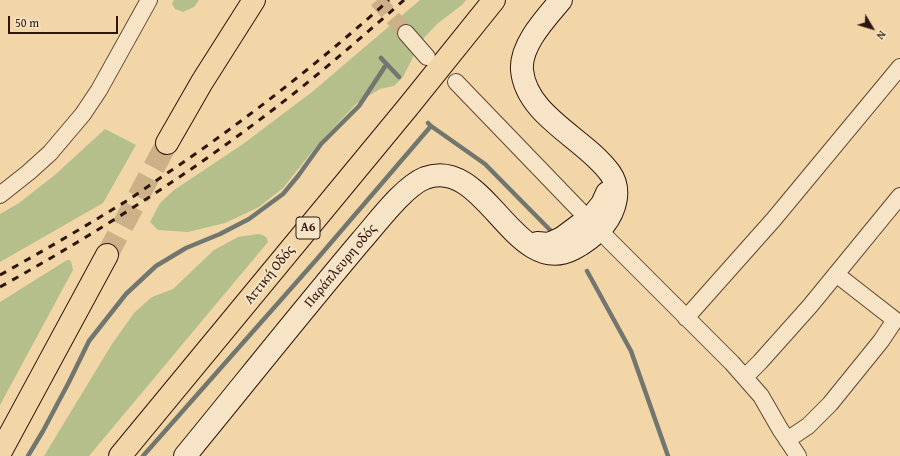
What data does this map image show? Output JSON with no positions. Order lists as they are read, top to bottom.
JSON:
{
  "streets": {
    "highway": ["Α6", "Αττική Οδός"],
    "street": ["Παράπλευρη οδός"]
  },
  "scale_bar": "50 m",
  "north": "bottom right"
}
